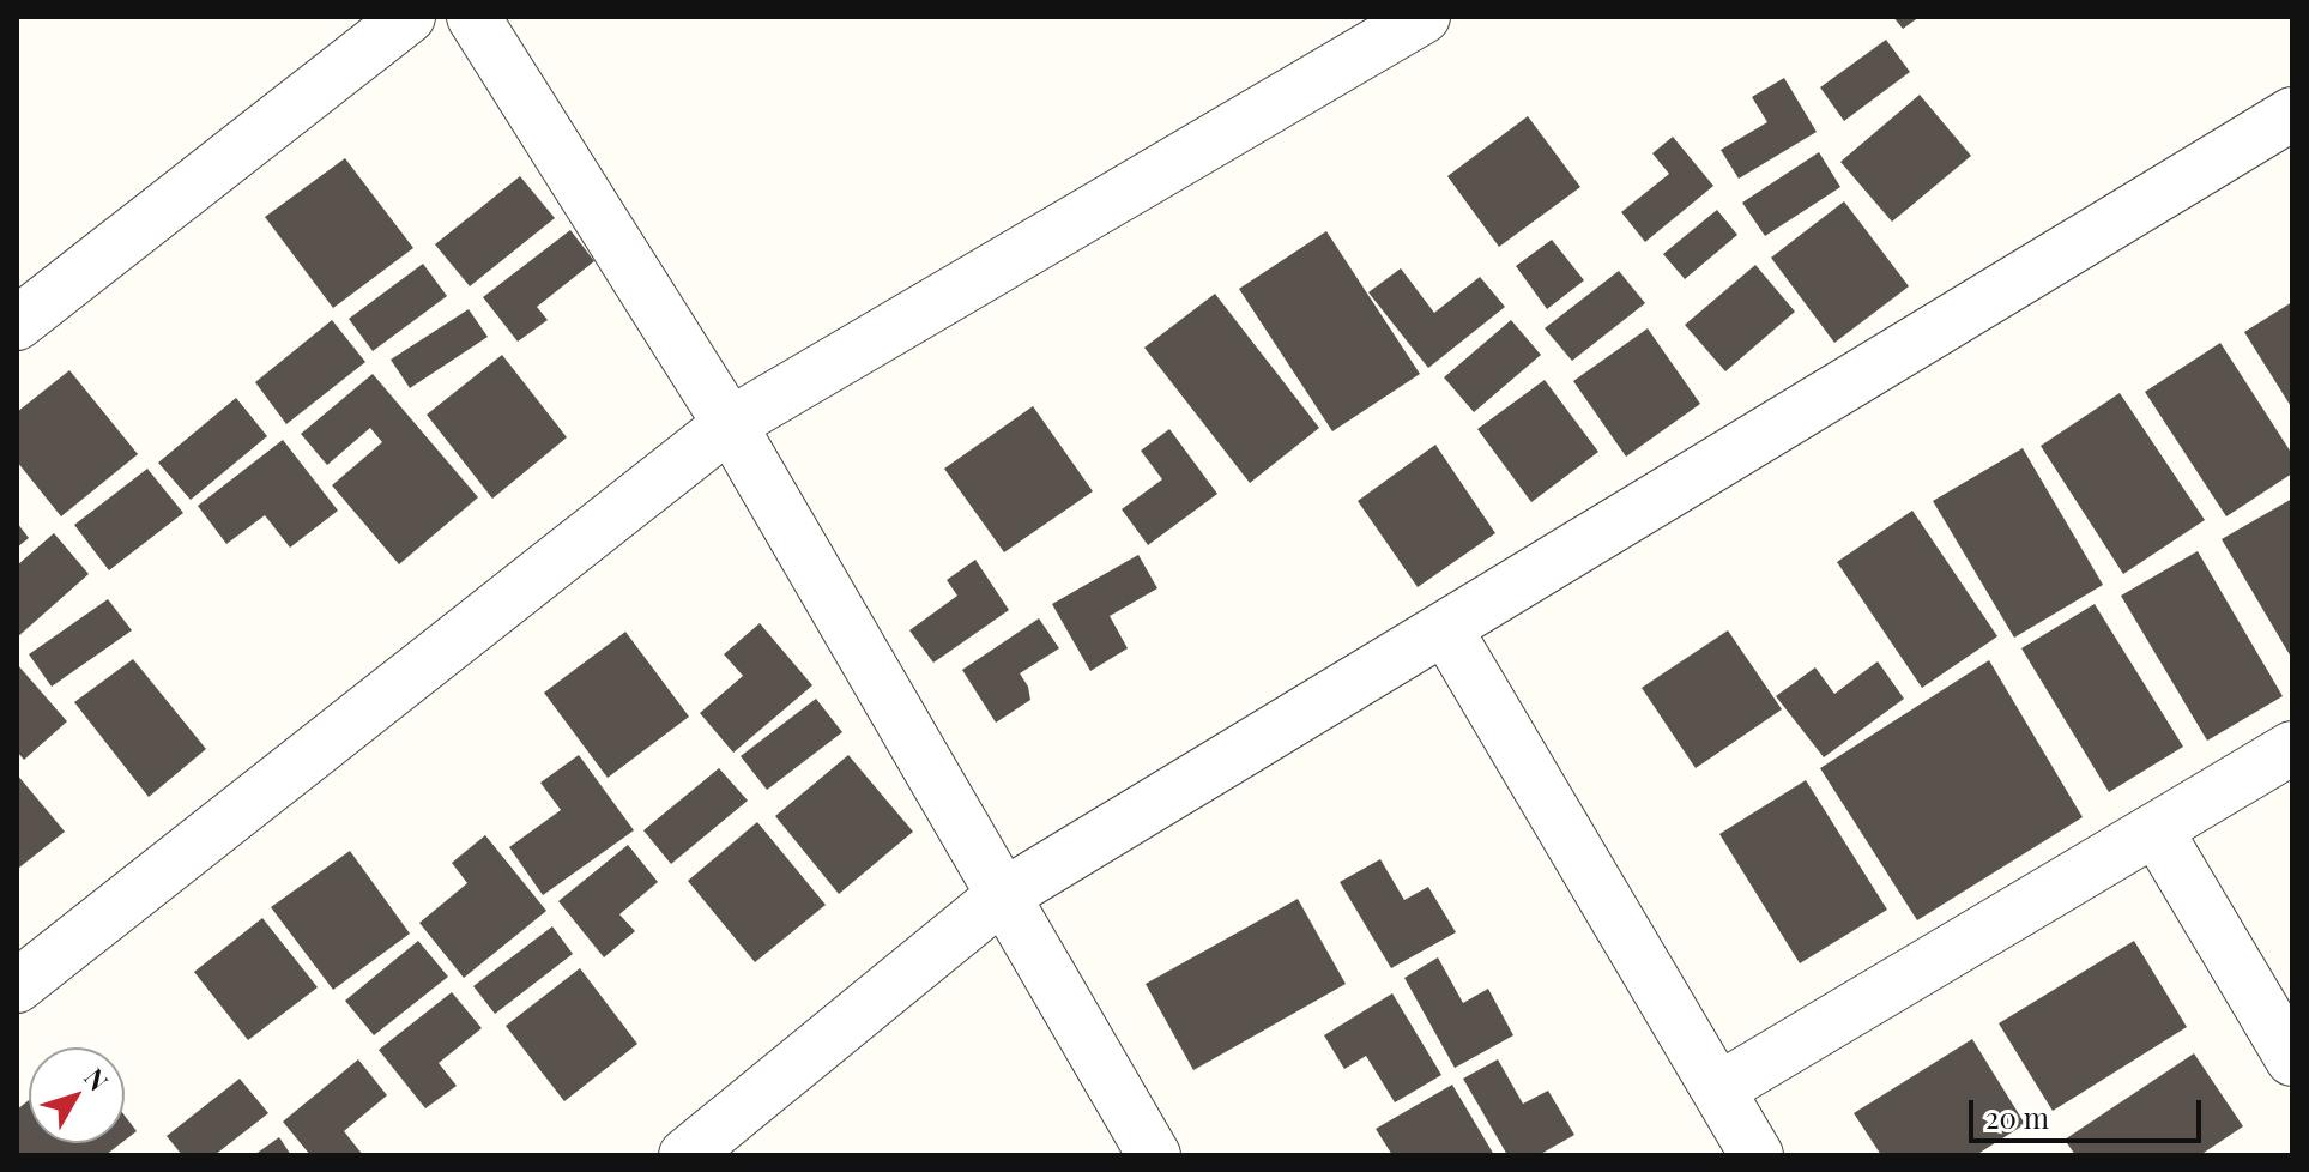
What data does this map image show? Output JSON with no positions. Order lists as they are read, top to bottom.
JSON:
{
  "scale_bar": "20 m",
  "north": "top right"
}
